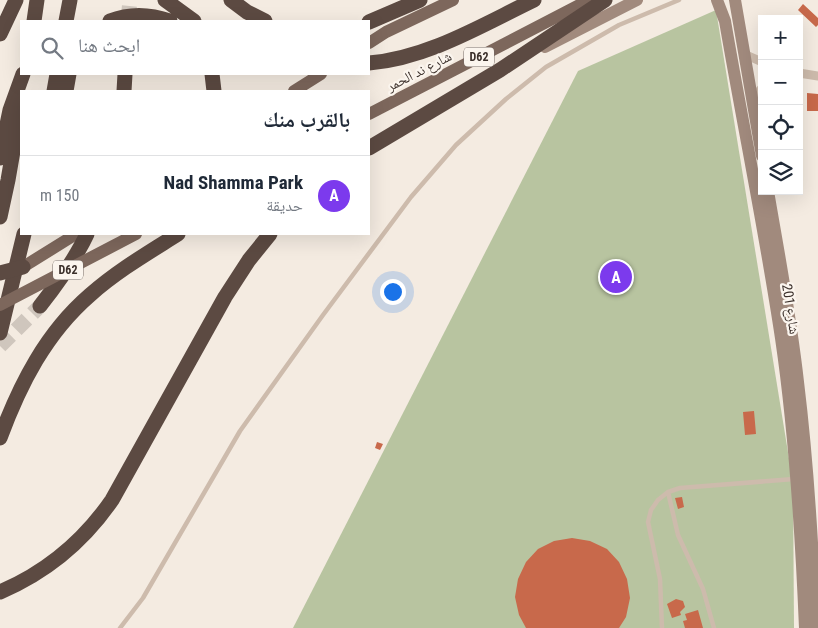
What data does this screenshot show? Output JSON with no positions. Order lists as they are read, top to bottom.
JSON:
{
  "streets": {
    "main road": ["D62", "شارع ند الحمر"],
    "street": ["شارع 201"]
  },
  "page": {
    "map_buttons": ["+", "−"],
    "search": "ابحث هنا",
    "heading": "بالقرب منك",
    "list": [
      {
        "mark": "A",
        "name": "Nad Shamma Park",
        "note": "حديقة",
        "value": "150 m"
      }
    ],
    "pins": "A"
  }
}
